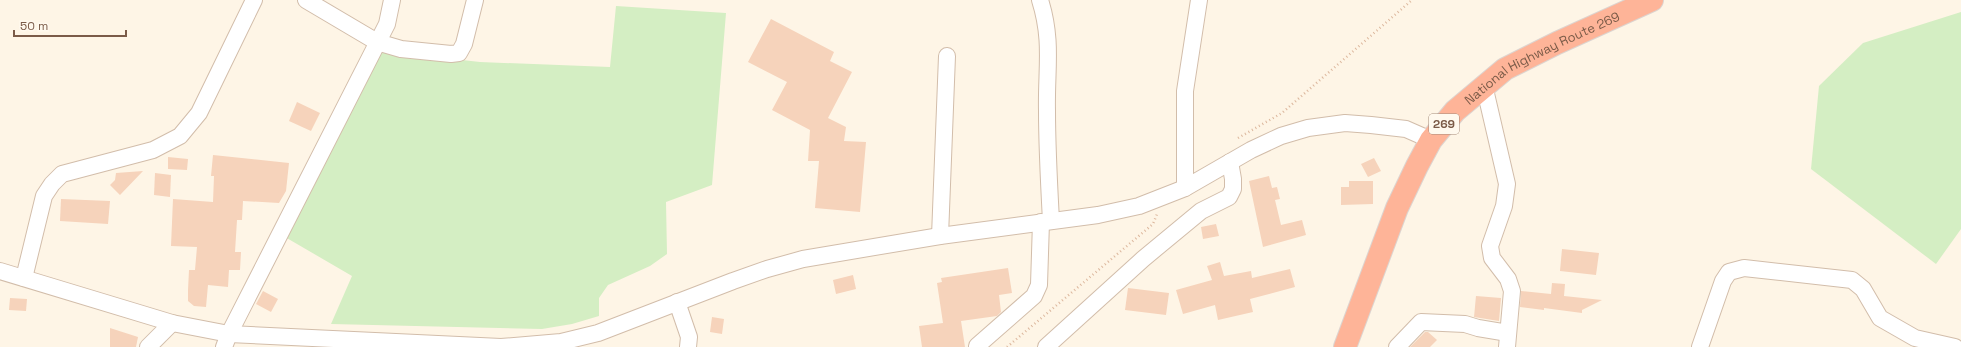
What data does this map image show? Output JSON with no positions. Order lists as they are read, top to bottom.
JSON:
{
  "streets": {
    "highway": ["National Highway Route 269", "269"]
  },
  "scale_bar": "50 m"
}
